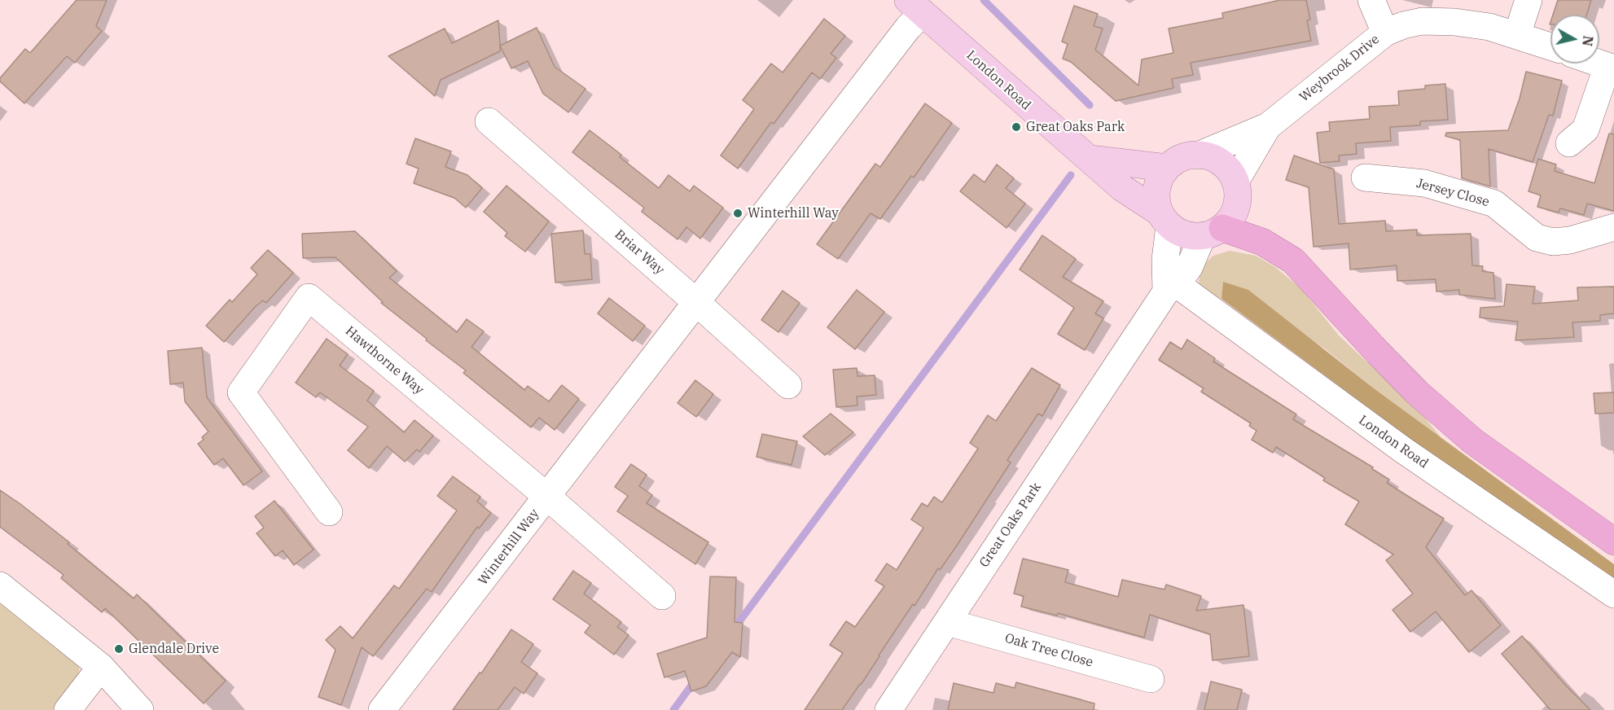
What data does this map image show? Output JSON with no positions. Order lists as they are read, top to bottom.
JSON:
{
  "streets": {
    "main road": ["London Road"],
    "street": [
      "Weybrook Drive",
      "Jersey Close",
      "Briar Way",
      "Hawthorne Way",
      "Great Oaks Park",
      "Winterhill Way",
      "Oak Tree Close"
    ]
  },
  "crossings": [
    ["Weybrook Drive", "London Road"],
    ["Weybrook Drive", "Great Oaks Park"],
    ["London Road", "Great Oaks Park"],
    ["London Road", "Winterhill Way"],
    ["Briar Way", "Winterhill Way"],
    ["Hawthorne Way", "Winterhill Way"],
    ["Great Oaks Park", "Oak Tree Close"]
  ],
  "places": ["Great Oaks Park", "Winterhill Way", "Glendale Drive"],
  "north": "right"
}
